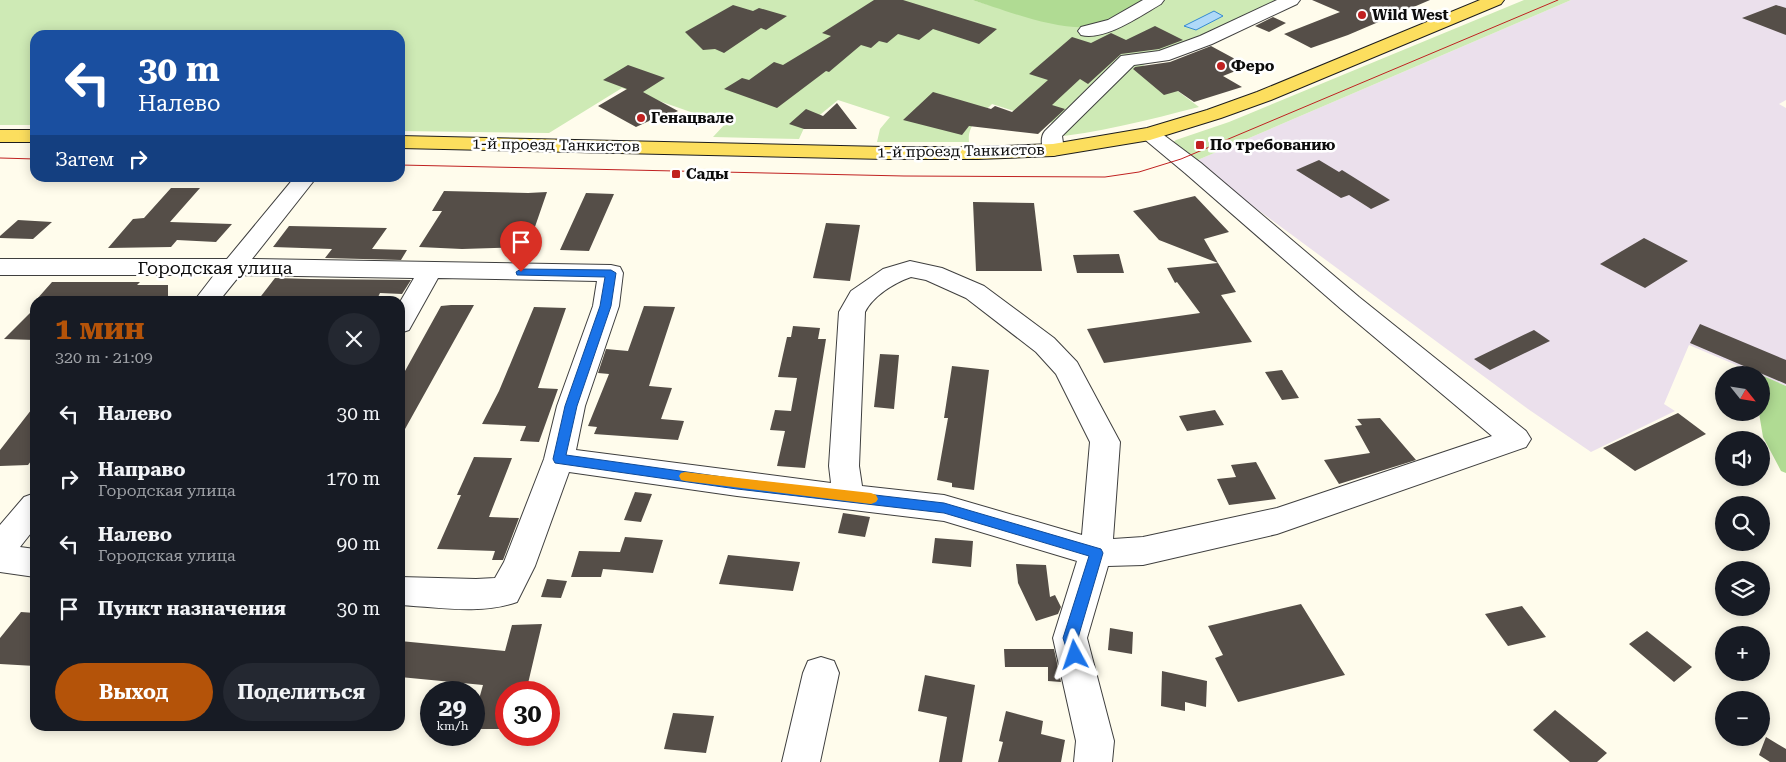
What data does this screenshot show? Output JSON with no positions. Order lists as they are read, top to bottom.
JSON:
{
  "streets": {
    "main road": ["1-й проезд Танкистов"],
    "street": ["Городская улица"]
  },
  "places": {
    "other": ["Wild West", "Феро", "Генацвале"],
    "transit": ["По требованию", "Сады"]
  },
  "north": "bottom right",
  "page": {
    "turn": ["30 m", "Налево"],
    "then": "Затем",
    "heading": ["1 мин", "320 m · 21:09"],
    "map_buttons": ["+", "−"],
    "list": [
      {
        "name": "Налево",
        "value": "30 m"
      },
      {
        "name": "Направо",
        "note": "Городская улица",
        "value": "170 m"
      },
      {
        "name": "Налево",
        "note": "Городская улица",
        "value": "90 m"
      },
      {
        "name": "Пункт назначения",
        "value": "30 m"
      }
    ],
    "buttons": ["Выход", "Поделиться"],
    "speed": "29 km/h",
    "limit": "30"
  }
}
